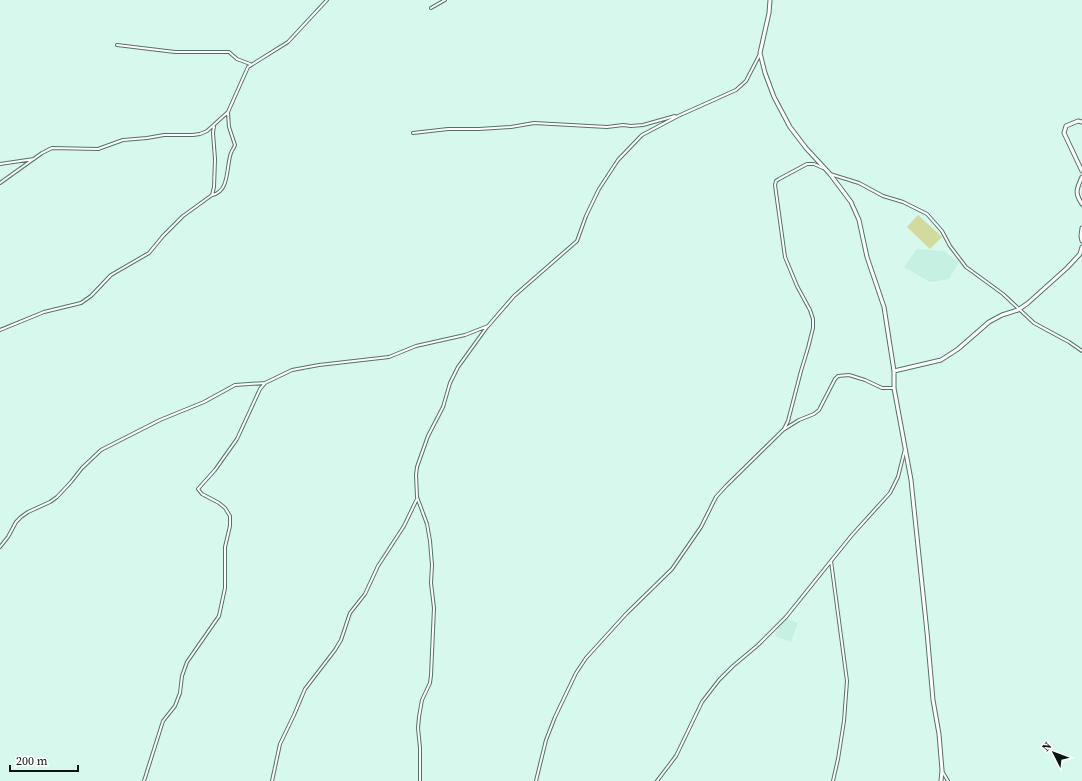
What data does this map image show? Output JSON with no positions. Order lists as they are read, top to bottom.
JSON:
{
  "scale_bar": "200 m",
  "north": "top left"
}
